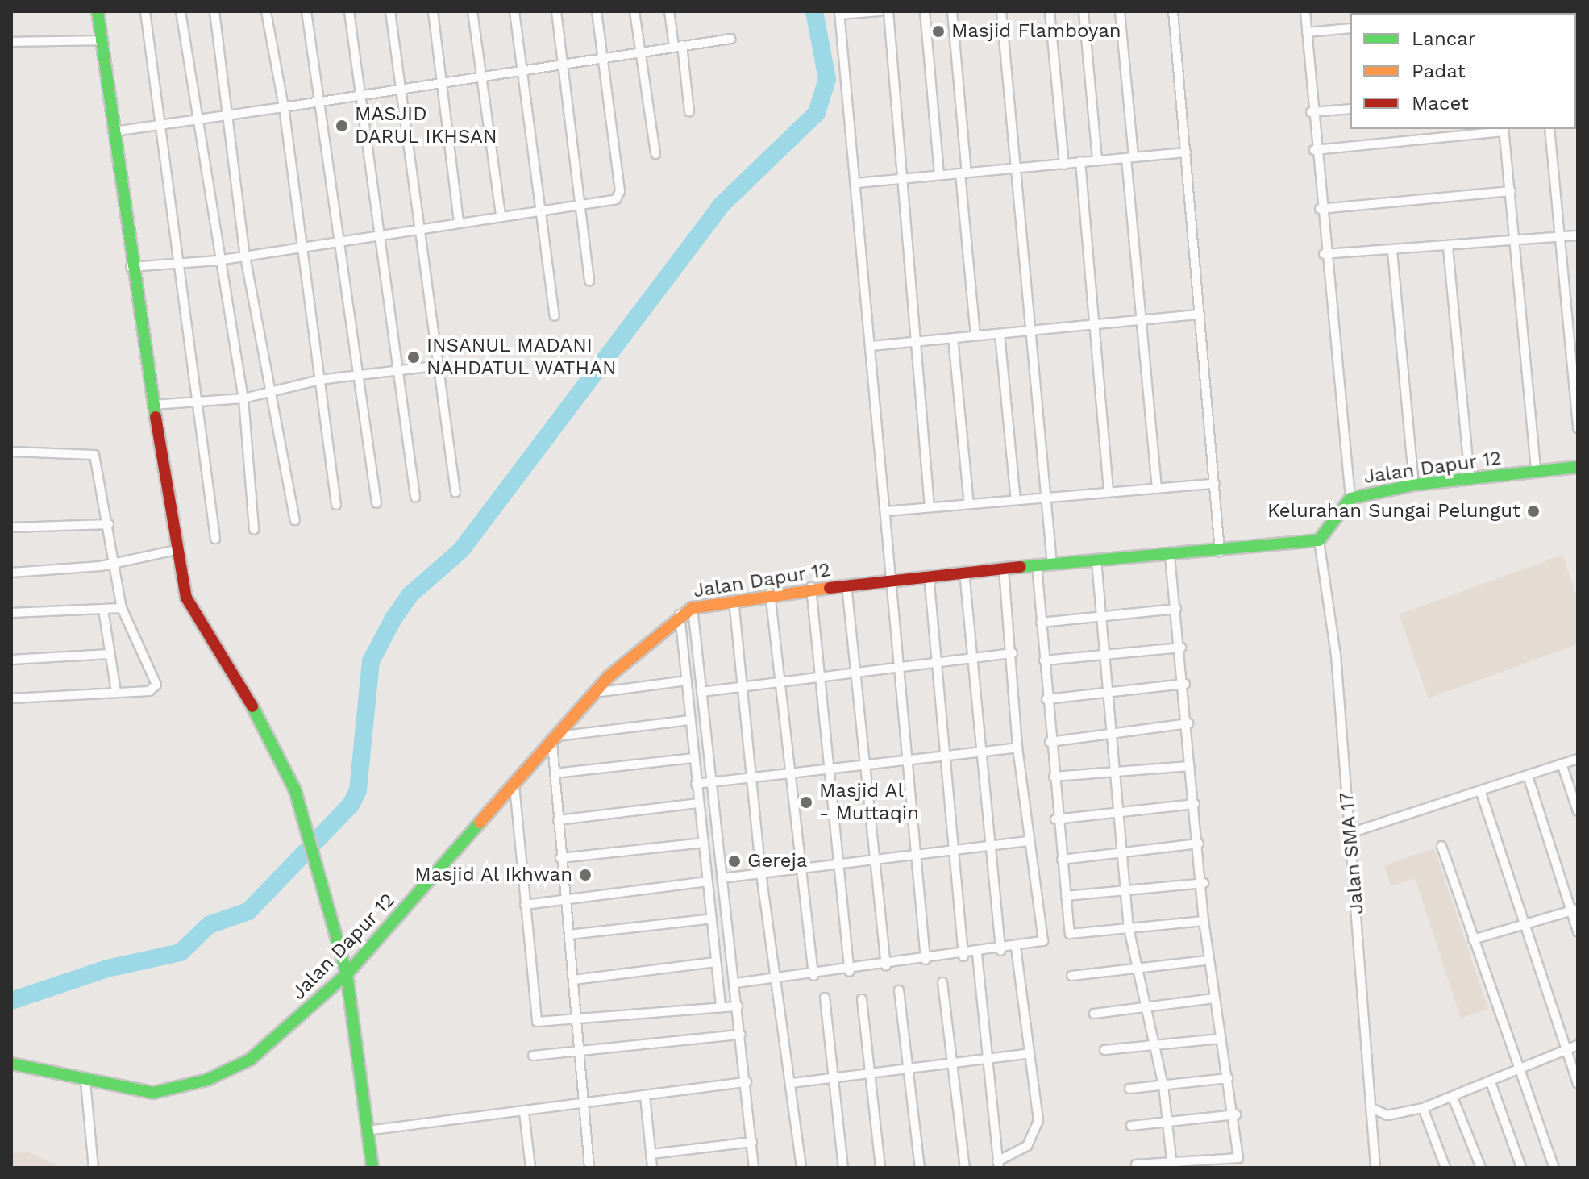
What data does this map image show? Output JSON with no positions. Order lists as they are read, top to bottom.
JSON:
{
  "streets": {
    "street": ["Jalan Dapur 12", "Jalan SMA 17"]
  },
  "crossings": [
    ["Jalan Dapur 12", "Jalan SMA 17"]
  ],
  "places": [
    "Masjid Flamboyan",
    "MASJID DARUL IKHSAN",
    "INSANUL MADANI NAHDATUL WATHAN",
    "Kelurahan Sungai Pelungut",
    "Masjid Al - Muttaqin",
    "Gereja",
    "Masjid Al Ikhwan"
  ],
  "legend": ["Lancar", "Padat", "Macet"]
}
